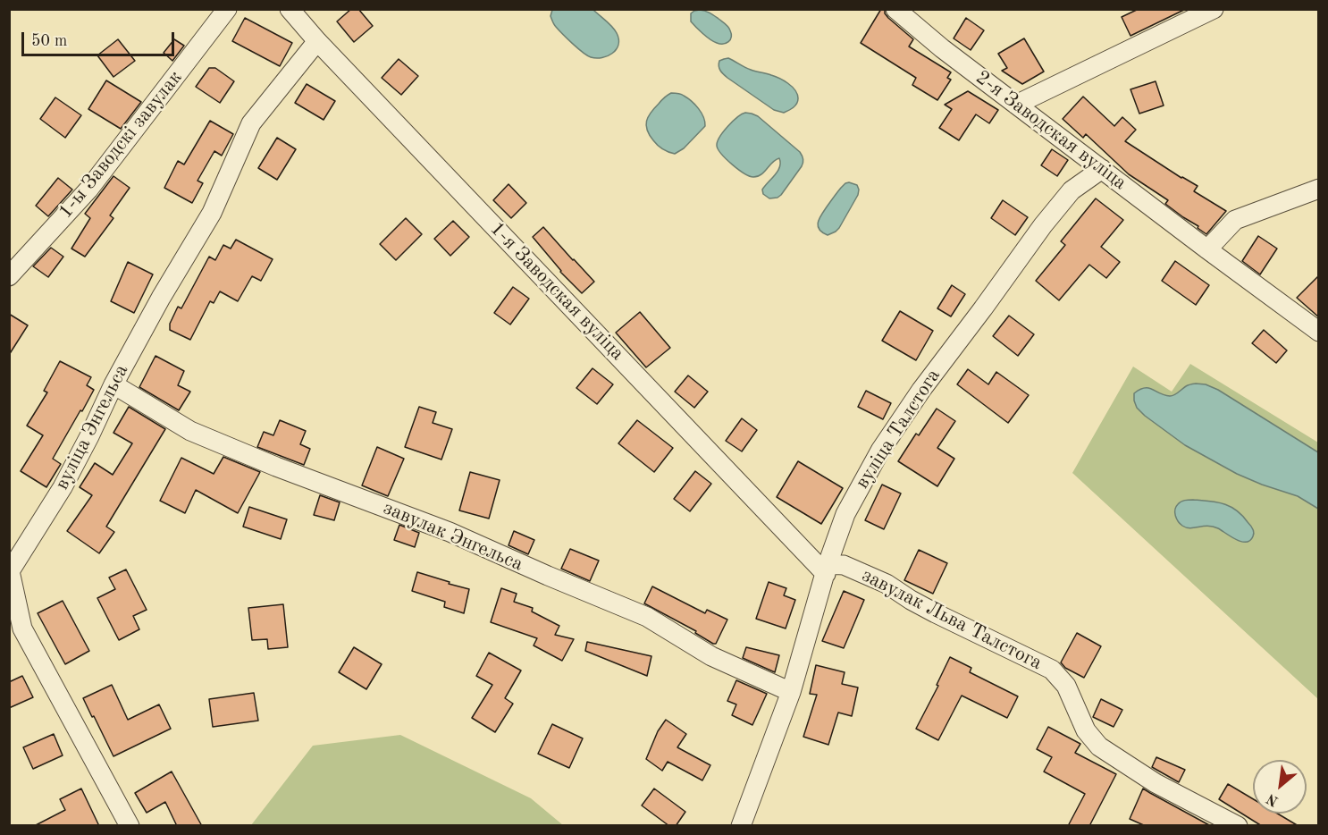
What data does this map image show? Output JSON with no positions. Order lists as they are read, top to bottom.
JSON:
{
  "streets": {
    "street": [
      "2-я Заводская вуліца",
      "1-ы Заводскі завулак",
      "1-я Заводская вуліца",
      "вуліца Энгельса",
      "вуліца Талстога",
      "завулак Энгельса",
      "завулак Льва Талстога"
    ]
  },
  "crossings": [
    ["2-я Заводская вуліца", "вуліца Талстога"],
    ["1-я Заводская вуліца", "вуліца Энгельса"],
    ["1-я Заводская вуліца", "вуліца Талстога"],
    ["1-я Заводская вуліца", "завулак Льва Талстога"],
    ["вуліца Энгельса", "завулак Энгельса"],
    ["вуліца Талстога", "завулак Энгельса"],
    ["вуліца Талстога", "завулак Льва Талстога"]
  ],
  "scale_bar": "50 m",
  "north": "bottom left"
}
